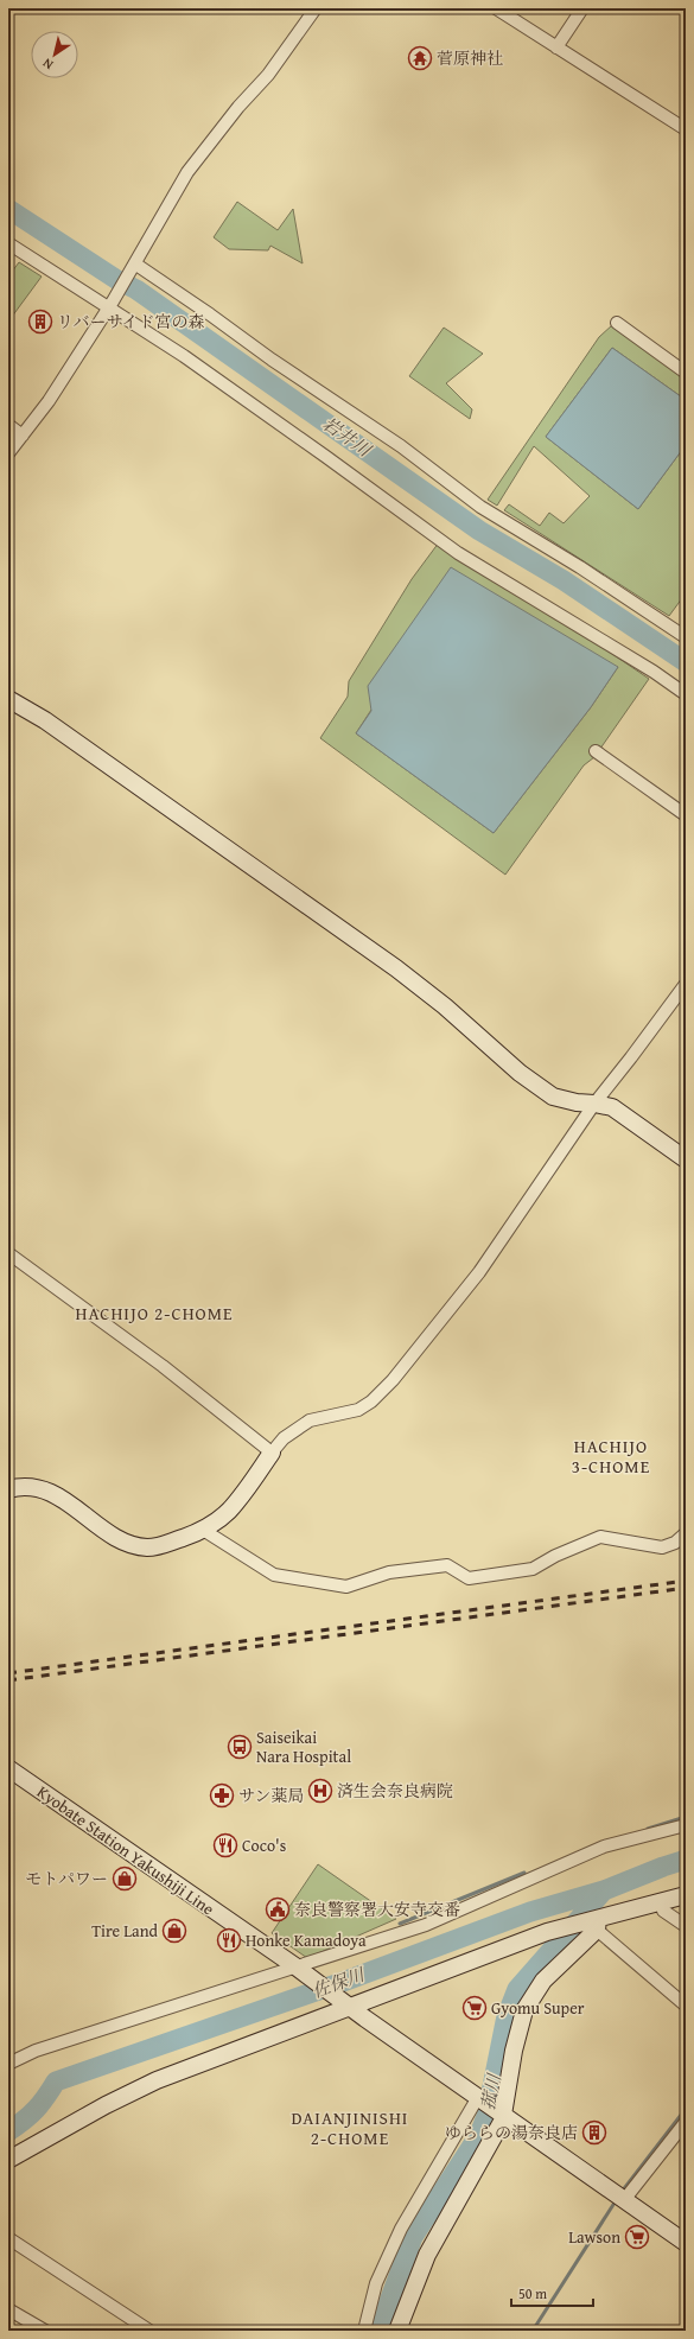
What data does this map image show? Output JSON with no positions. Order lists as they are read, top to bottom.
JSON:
{
  "streets": {
    "street": ["Kyobate Station Yakushiji Line"]
  },
  "districts": ["HACHIJO 2-CHOME", "HACHIJO 3-CHOME", "DAIANJINISHI 2-CHOME"],
  "water": ["岩井川", "佐保川", "菰川"],
  "places": {
    "temple": ["菅原神社"],
    "building": ["リバーサイド宮の森", "ゆららの湯奈良店"],
    "bus stop": ["Saiseikai Nara Hospital"],
    "hospital": ["済生会奈良病院"],
    "pharmacy": ["サン薬局"],
    "restaurant": ["Coco's", "Honke Kamadoya"],
    "shop": ["モトパワー", "Tire Land"],
    "public building": ["奈良警察署大安寺交番"],
    "supermarket": ["Gyomu Super", "Lawson"]
  },
  "scale_bar": "50 m",
  "north": "bottom left"
}
